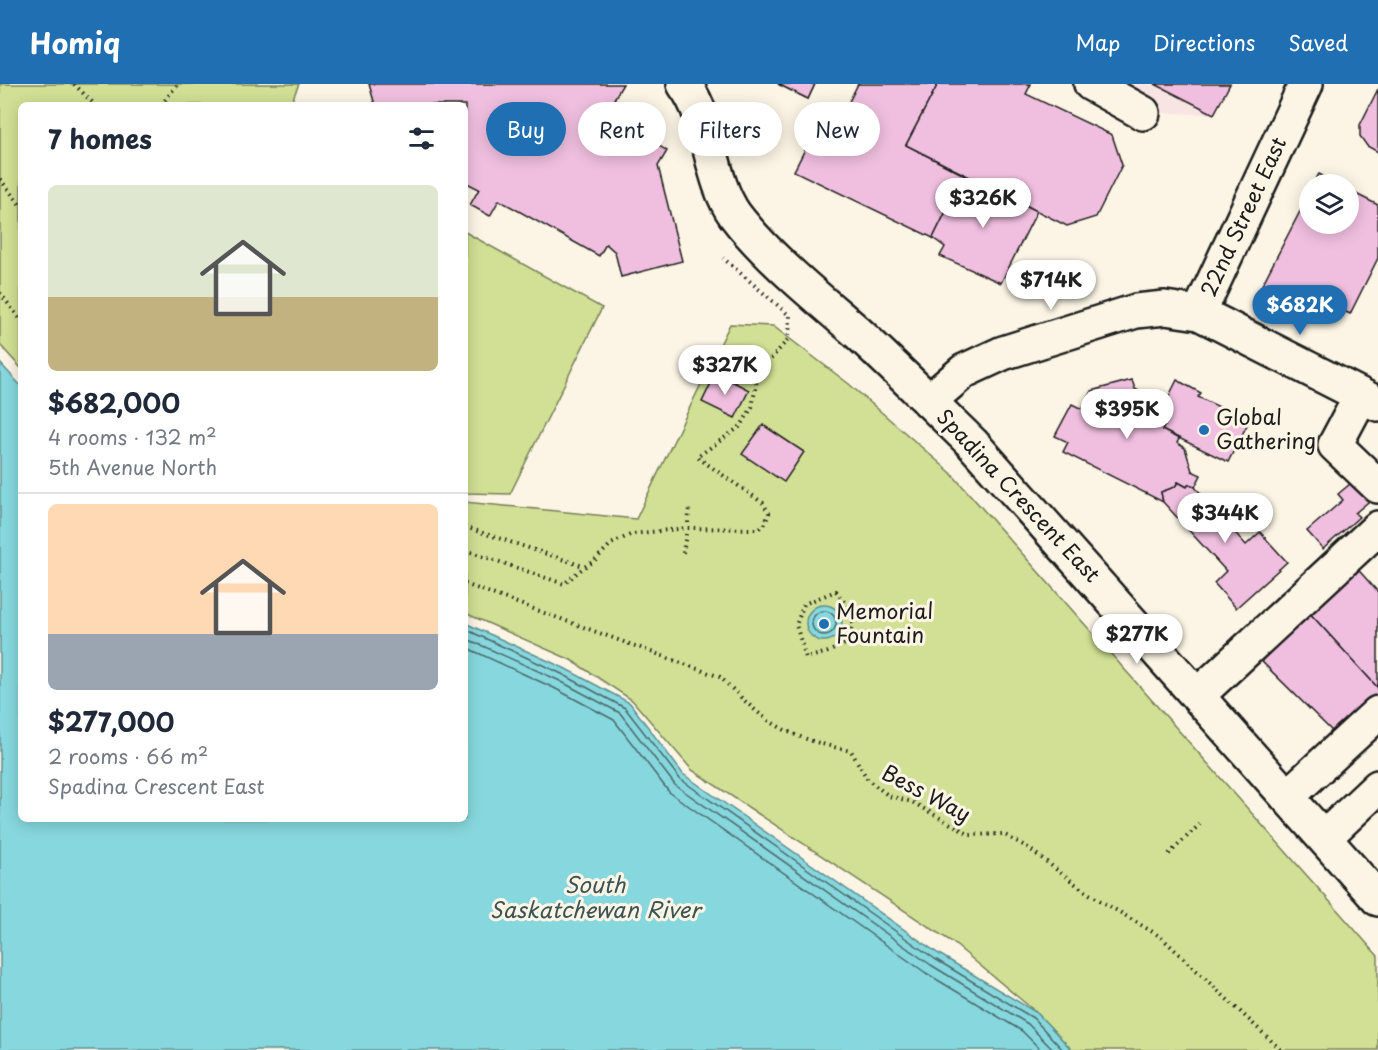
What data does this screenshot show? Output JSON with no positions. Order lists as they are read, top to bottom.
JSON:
{
  "streets": {
    "street": ["22nd Street East", "Spadina Crescent East"],
    "path": ["Bess Way"]
  },
  "crossings": [
    ["22nd Street East", "Spadina Crescent East"]
  ],
  "water": ["South Saskatchewan River"],
  "places": ["Global Gathering", "Memorial Fountain"],
  "page": {
    "header": "Homiq",
    "nav": ["Map", "Directions", "Saved"],
    "chip": [
      "Buy",
      "Rent",
      "Filters",
      "New"
    ],
    "heading": "7 homes",
    "list": [
      {
        "name": "$682,000",
        "note": "4 rooms · 132 m² · 5th Avenue North"
      },
      {
        "name": "$277,000",
        "note": "2 rooms · 66 m² · Spadina Crescent East"
      }
    ],
    "price": [
      "$326K",
      "$714K",
      "$682K",
      "$327K",
      "$395K",
      "$344K",
      "$277K"
    ]
  }
}
